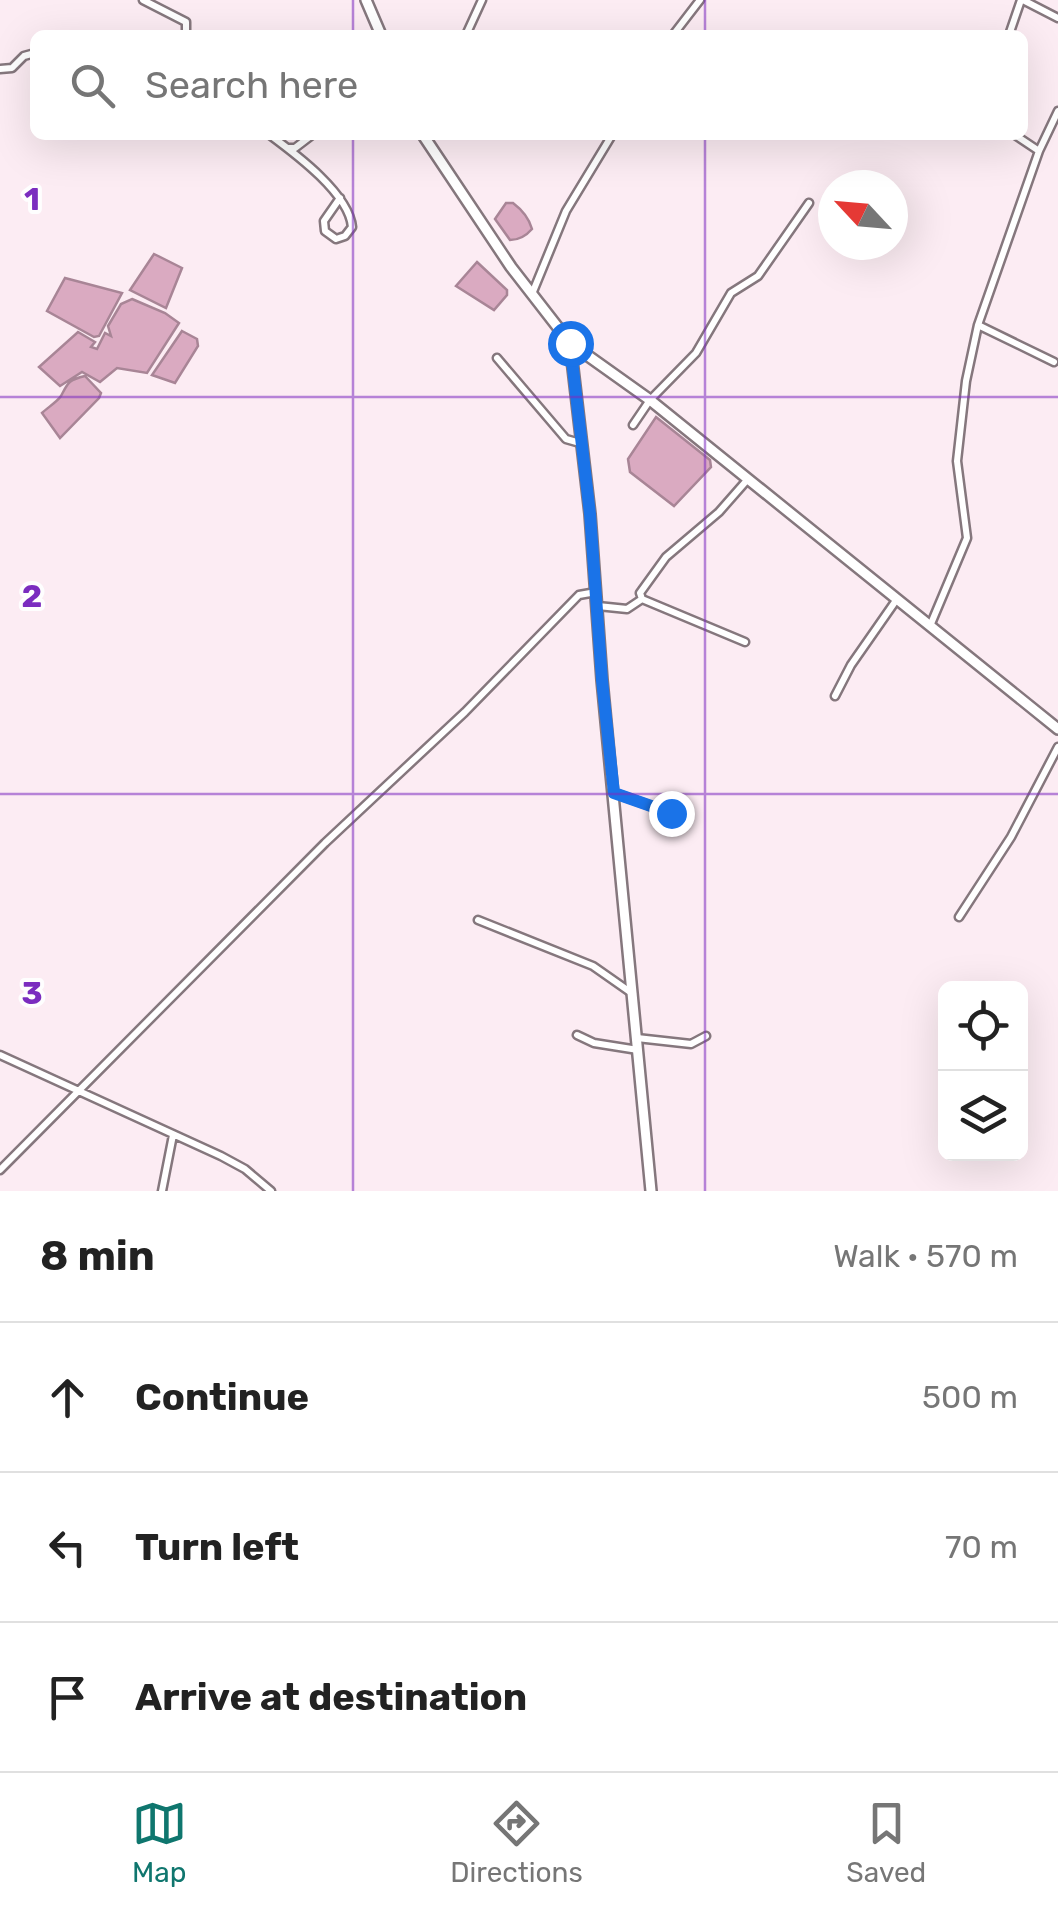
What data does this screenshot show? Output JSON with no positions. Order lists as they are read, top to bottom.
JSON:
{
  "north": "top left",
  "page": {
    "search": "Search here",
    "heading": ["8 min", "Walk · 570 m"],
    "list": [
      ["Continue", "500 m"],
      ["Turn left", "70 m"],
      "Arrive at destination"
    ],
    "nav": ["Map", "Directions", "Saved"]
  },
  "grid": {
    "rows": ["1", "2", "3"]
  }
}
